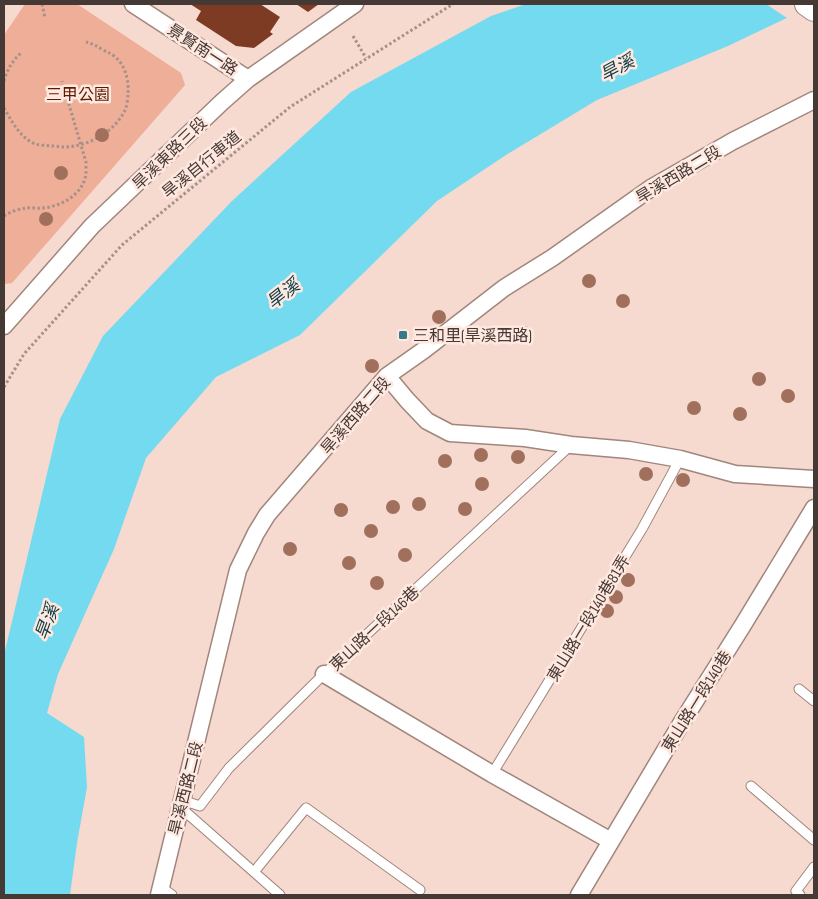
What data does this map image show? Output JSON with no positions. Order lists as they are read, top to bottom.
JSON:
{
  "streets": {
    "street": [
      "景賢南一路",
      "旱溪東路三段",
      "旱溪西路二段",
      "東山路一段140巷"
    ],
    "lane": ["東山路一段140巷81弄", "東山路一段146巷"],
    "path": ["旱溪自行車道"]
  },
  "crossings": [
    ["景賢南一路", "旱溪東路三段"],
    ["旱溪西路二段", "東山路一段146巷"]
  ],
  "water": ["旱溪"],
  "parks": ["三甲公園"],
  "places": {
    "transit": ["三和里(旱溪西路)"]
  }
}
